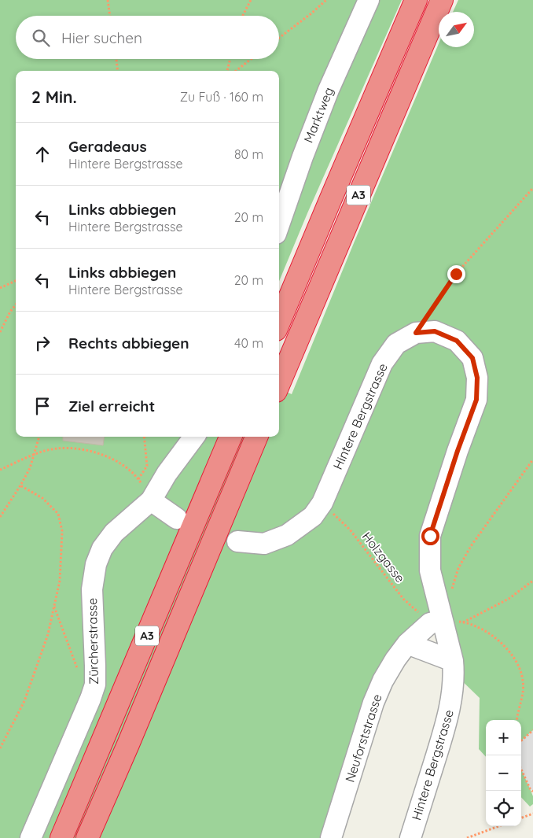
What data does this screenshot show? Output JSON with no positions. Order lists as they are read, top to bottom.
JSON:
{
  "streets": {
    "highway": ["A3"],
    "street": [
      "Marktweg",
      "Hintere Bergstrasse",
      "Zürcherstrasse",
      "Neuforststrasse"
    ],
    "path": ["Holzgasse"]
  },
  "crossings": [
    ["Hintere Bergstrasse", "Holzgasse"],
    ["Hintere Bergstrasse", "Neuforststrasse"],
    ["Holzgasse", "Neuforststrasse"]
  ],
  "north": "top right",
  "page": {
    "search": "Hier suchen",
    "heading": ["2 Min.", "Zu Fuß · 160 m"],
    "list": [
      ["Geradeaus", "Hintere Bergstrasse", "80 m"],
      ["Links abbiegen", "Hintere Bergstrasse", "20 m"],
      ["Links abbiegen", "Hintere Bergstrasse", "20 m"],
      ["Rechts abbiegen", "40 m"],
      "Ziel erreicht"
    ],
    "map_buttons": ["+", "−"]
  }
}
